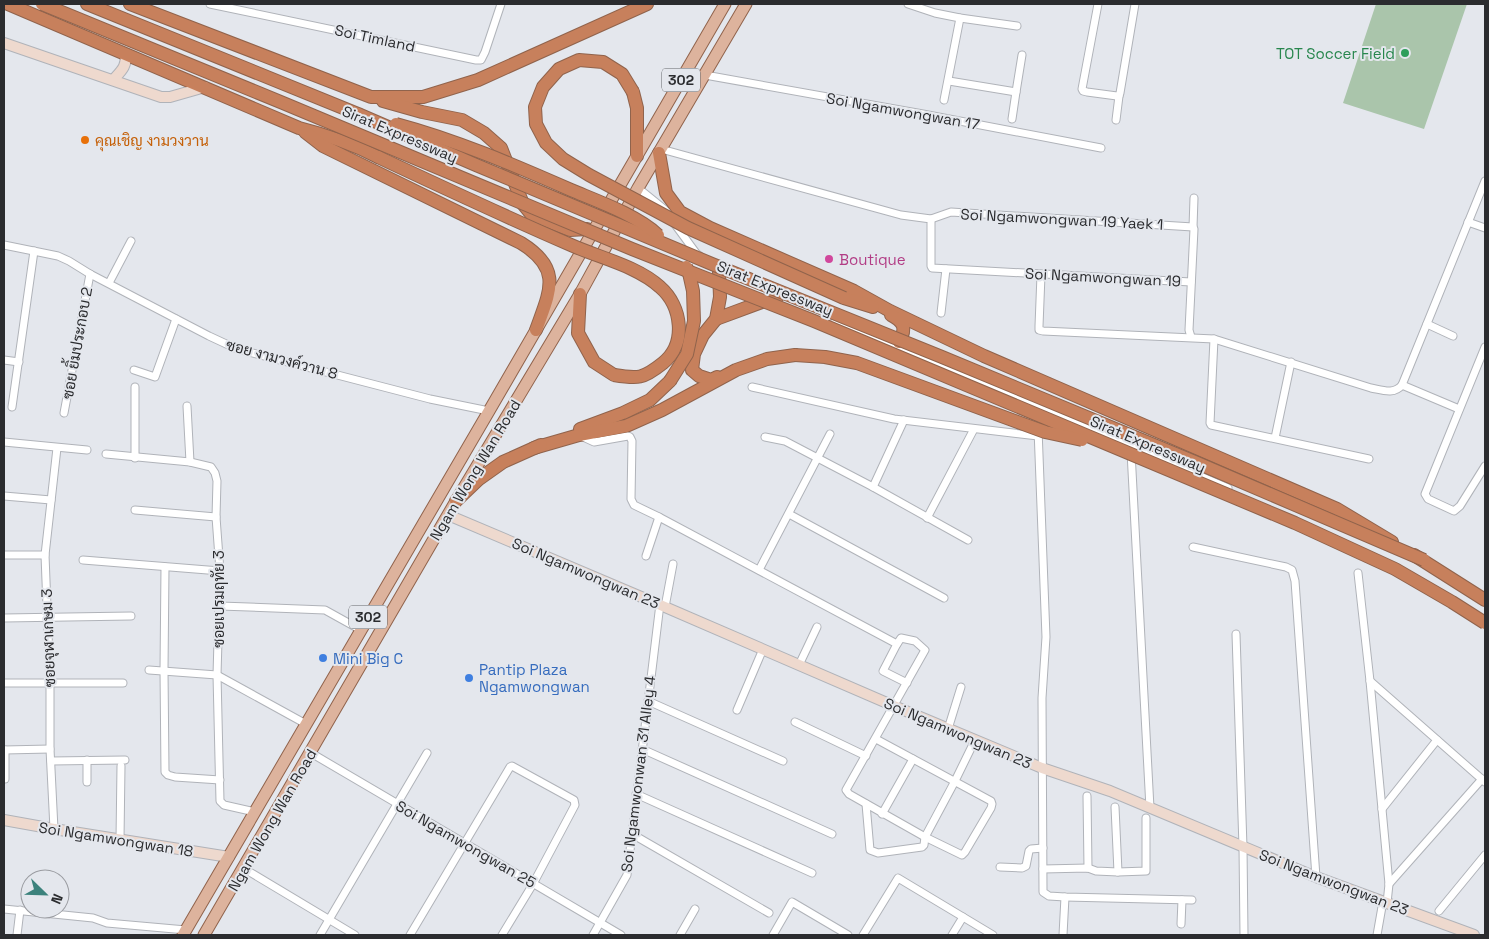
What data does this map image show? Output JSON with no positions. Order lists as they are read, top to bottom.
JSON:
{
  "streets": {
    "highway": ["Sirat Expressway"],
    "main road": ["302", "Ngam Wong Wan Road"],
    "street": [
      "Soi Timland",
      "Soi Ngamwongwan 17",
      "Soi Ngamwongwan 19 Yaek 1",
      "Soi Ngamwongwan 19",
      "ซอย ยิ้มประกอบ 2",
      "ซอย งามวงค์วาน 8",
      "Soi Ngamwongwan 23",
      "ซอยเปรมฤทัย 3",
      "ซอยจุฬาเกษม 3",
      "Soi Ngamwonwan 31 Alley 4",
      "Soi Ngamwongwan 18",
      "Soi Ngamwongwan 25"
    ]
  },
  "crossings": [
    ["Soi Ngamwongwan 17", "Ngam Wong Wan Road"],
    ["ซอย ยิ้มประกอบ 2", "ซอย งามวงค์วาน 8"],
    ["ซอย งามวงค์วาน 8", "Ngam Wong Wan Road"],
    ["Ngam Wong Wan Road", "Soi Ngamwongwan 23"],
    ["Ngam Wong Wan Road", "ซอยเปรมฤทัย 3"],
    ["Ngam Wong Wan Road", "Soi Ngamwongwan 18"],
    ["Ngam Wong Wan Road", "Soi Ngamwongwan 25"],
    ["Soi Ngamwongwan 23", "Soi Ngamwonwan 31 Alley 4"],
    ["ซอยจุฬาเกษม 3", "Soi Ngamwongwan 18"],
    ["Soi Ngamwonwan 31 Alley 4", "Soi Ngamwongwan 25"]
  ],
  "places": [
    "TOT Soccer Field",
    "คุณเชิญ งามวงวาน",
    "Boutique",
    "Mini Big C",
    "Pantip Plaza Ngamwongwan"
  ],
  "north": "bottom right"
}
